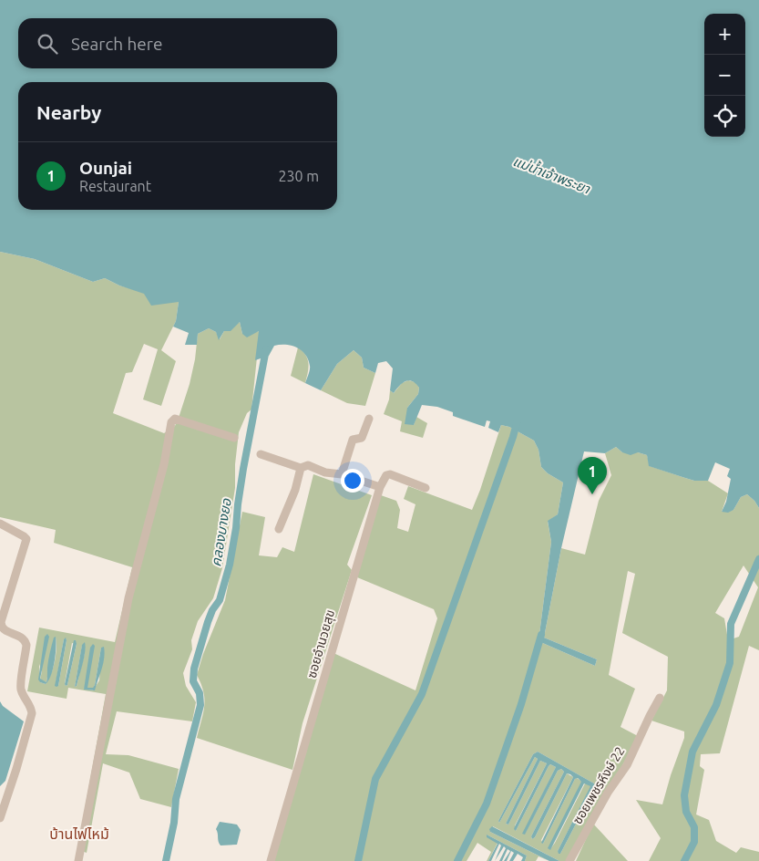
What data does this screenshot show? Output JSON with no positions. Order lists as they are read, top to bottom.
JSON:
{
  "streets": {
    "street": ["ซอยอำนวยสุข", "ซอยเพชรหึงษ์ 22"]
  },
  "districts": ["บ้านไฟไหม้"],
  "water": ["แม่น้ำเจ้าพระยา", "คลองบางยอ"],
  "page": {
    "map_buttons": ["+", "−"],
    "search": "Search here",
    "heading": "Nearby",
    "list": [
      {
        "mark": "1",
        "name": "Ounjai",
        "note": "Restaurant",
        "value": "230 m"
      }
    ],
    "pins": "1"
  }
}
